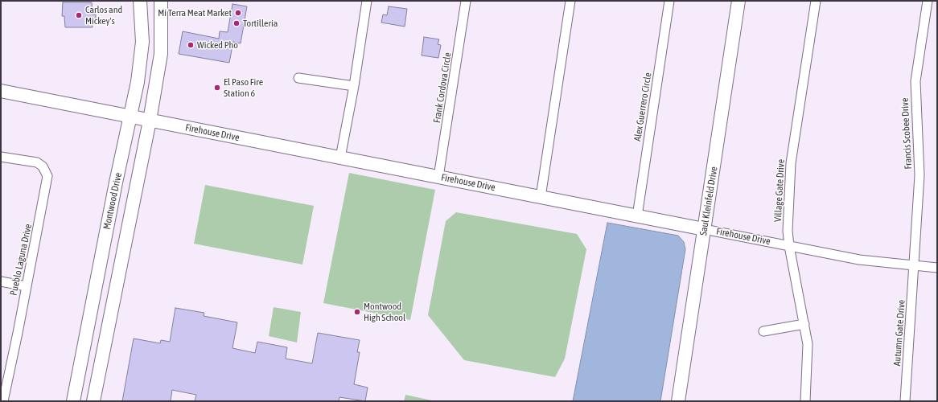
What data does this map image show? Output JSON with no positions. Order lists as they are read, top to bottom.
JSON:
{
  "streets": {
    "main road": ["Firehouse Drive", "Montwood Drive", "Saul Kleinfeld Drive"],
    "street": [
      "Frank Cordova Circle",
      "Alex Guerrero Circle",
      "Francis Scobee Drive",
      "Village Gate Drive",
      "Pueblo Laguna Drive",
      "Autumn Gate Drive"
    ]
  },
  "crossings": [
    ["Frank Cordova Circle", "Firehouse Drive"],
    ["Alex Guerrero Circle", "Firehouse Drive"],
    ["Firehouse Drive", "Francis Scobee Drive"],
    ["Firehouse Drive", "Village Gate Drive"],
    ["Firehouse Drive", "Montwood Drive"],
    ["Firehouse Drive", "Saul Kleinfeld Drive"],
    ["Firehouse Drive", "Autumn Gate Drive"],
    ["Francis Scobee Drive", "Autumn Gate Drive"]
  ],
  "places": [
    "Mi Terra Meat Market",
    "Carlos and Mickey's",
    "Tortilleria",
    "Wicked Pho",
    "El Paso Fire Station 6",
    "Montwood High School"
  ]
}
